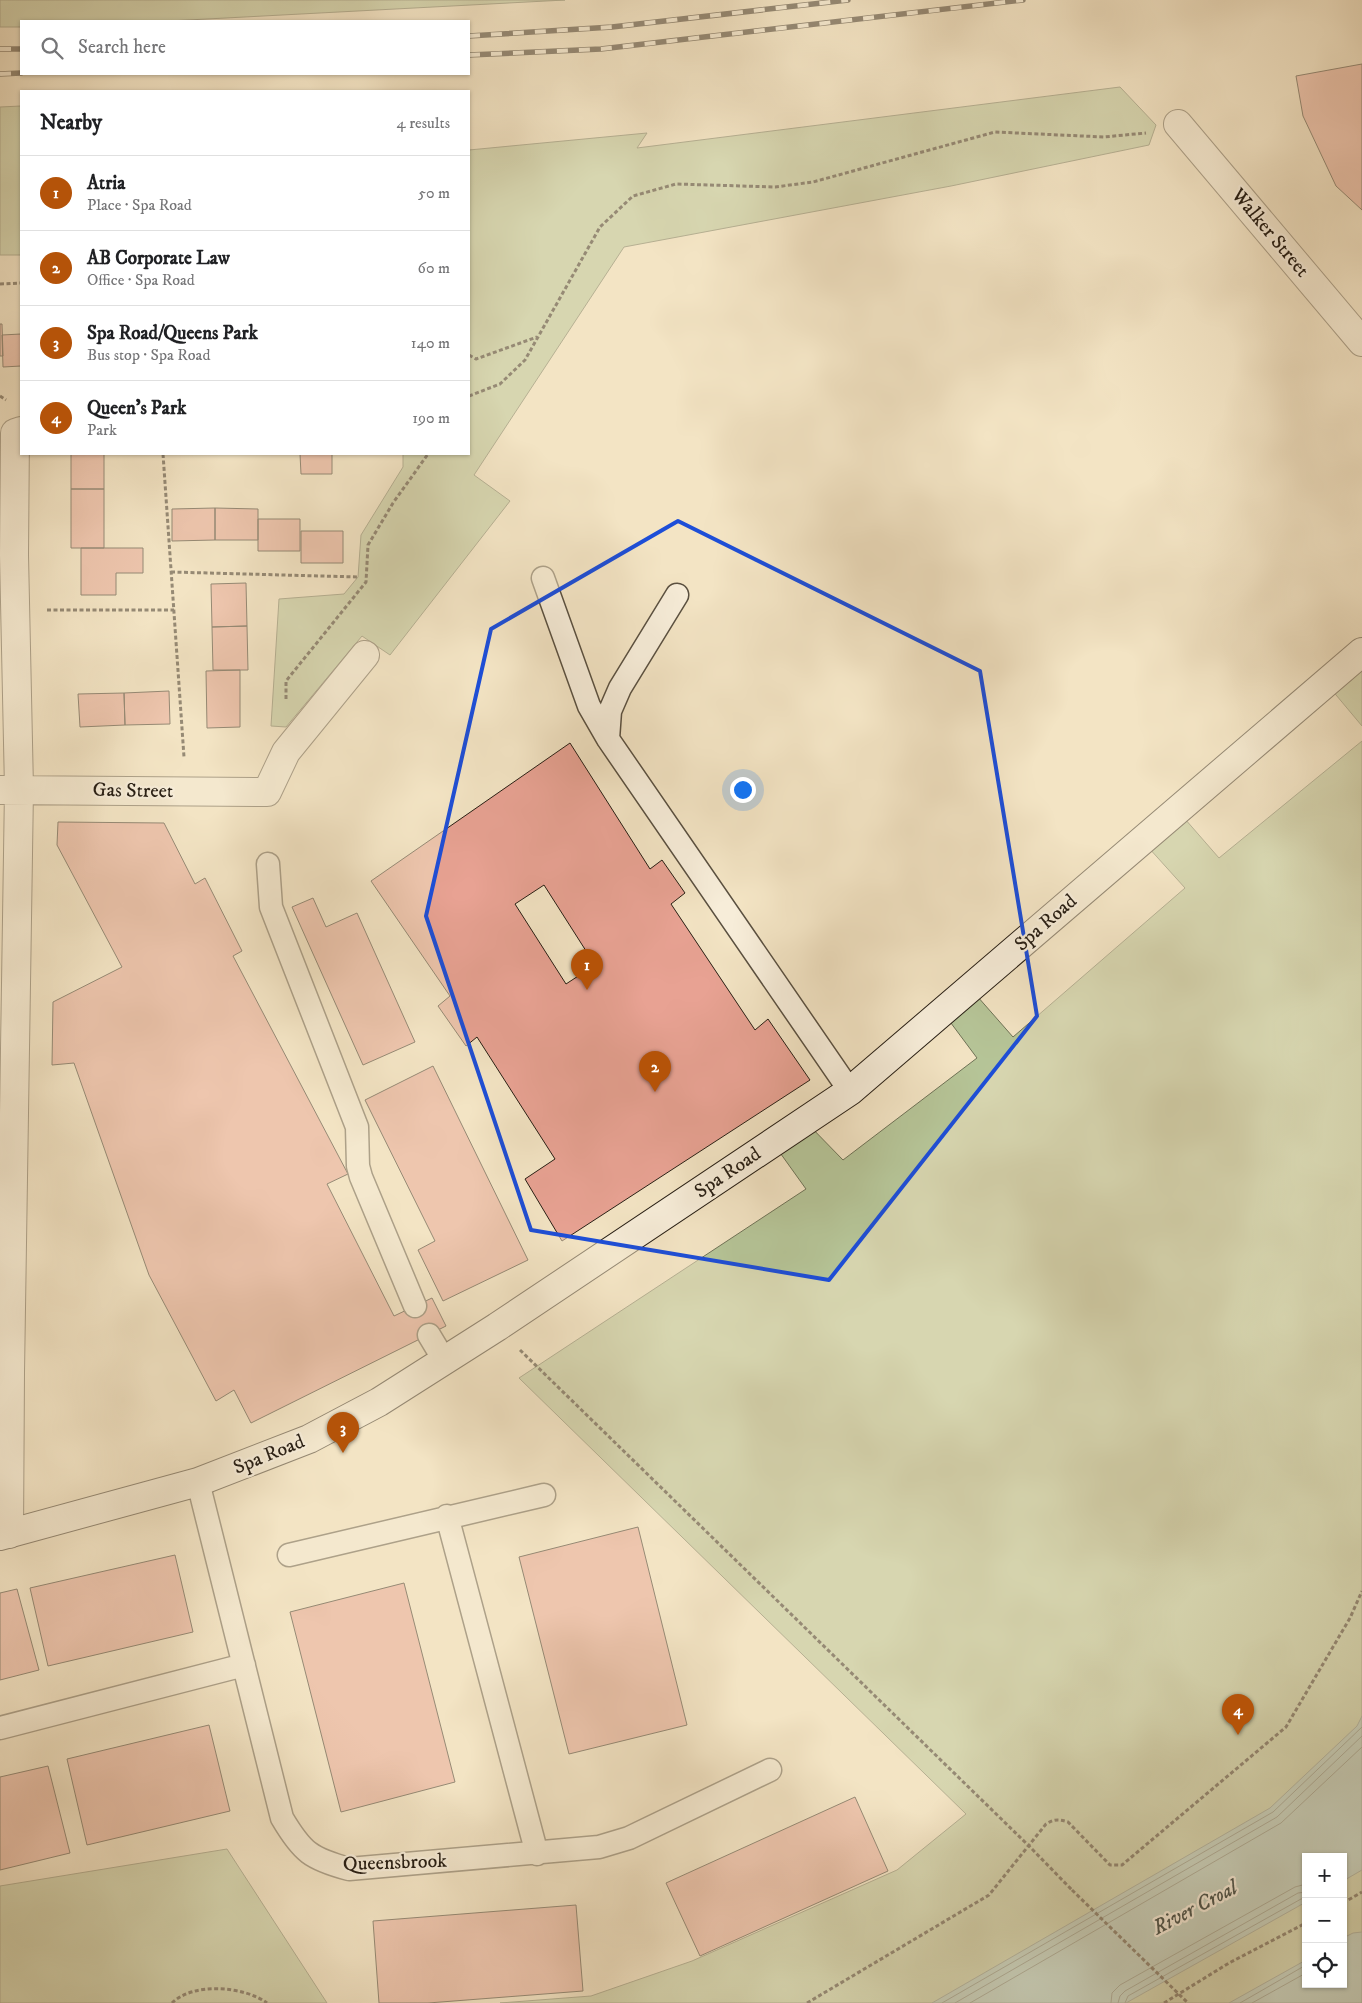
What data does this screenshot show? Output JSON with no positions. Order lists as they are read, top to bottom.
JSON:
{
  "streets": {
    "street": ["Walker Street", "Gas Street", "Spa Road"],
    "lane": ["Queensbrook"]
  },
  "crossings": [
    ["Spa Road", "Queensbrook"]
  ],
  "water": ["River Croal"],
  "page": {
    "search": "Search here",
    "heading": ["Nearby", "4 results"],
    "list": [
      {
        "mark": "1",
        "name": "Atria",
        "note": "Place · Spa Road",
        "value": "50 m"
      },
      {
        "mark": "2",
        "name": "AB Corporate Law",
        "note": "Office · Spa Road",
        "value": "60 m"
      },
      {
        "mark": "3",
        "name": "Spa Road/Queens Park",
        "note": "Bus stop · Spa Road",
        "value": "140 m"
      },
      {
        "mark": "4",
        "name": "Queen's Park",
        "note": "Park",
        "value": "190 m"
      }
    ],
    "pins": [
      "1",
      "2",
      "3",
      "4"
    ],
    "map_buttons": ["+", "−"]
  }
}
